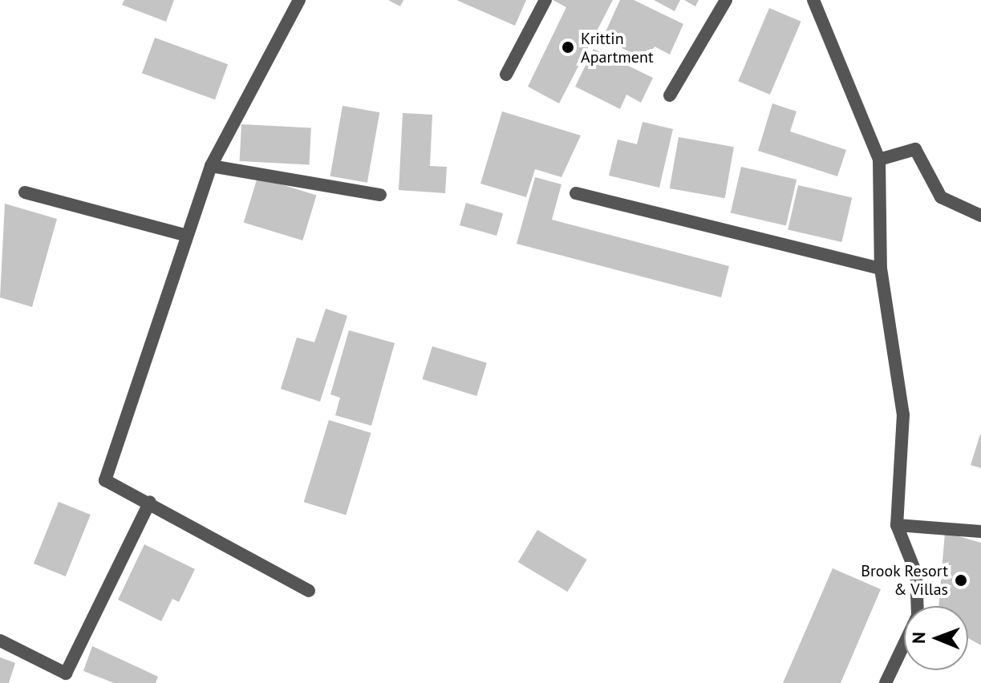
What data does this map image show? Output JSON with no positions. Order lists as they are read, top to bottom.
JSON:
{
  "places": ["Krittin Apartment", "Brook Resort & Villas"],
  "north": "left"
}
